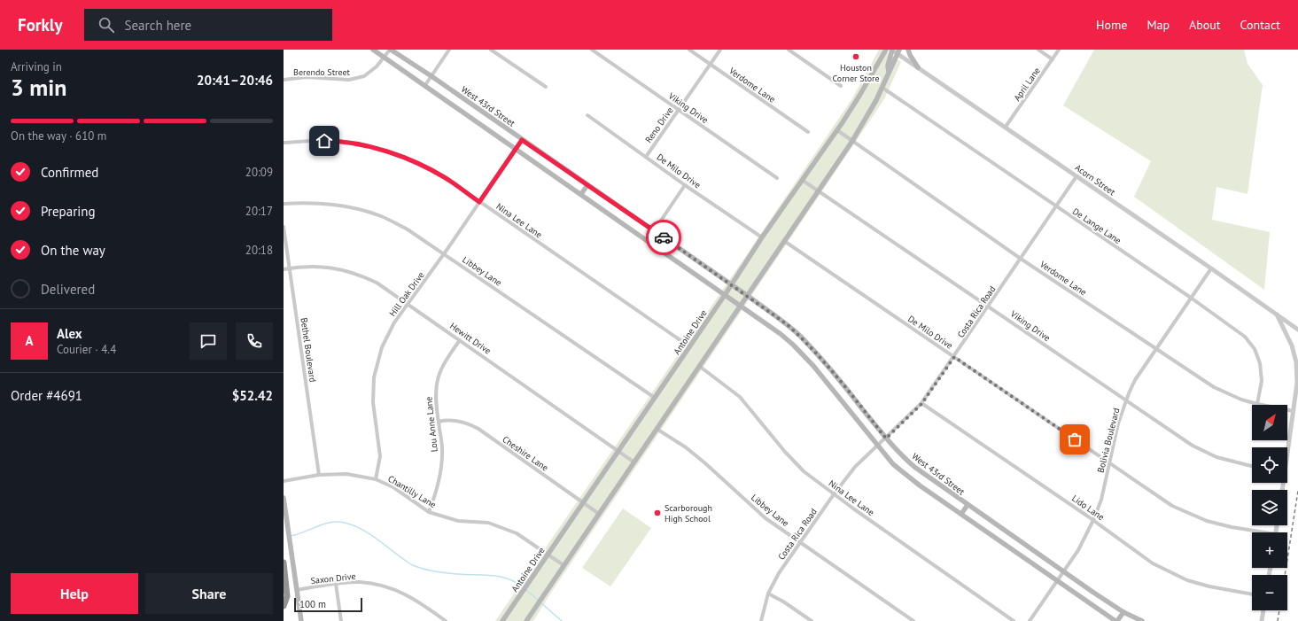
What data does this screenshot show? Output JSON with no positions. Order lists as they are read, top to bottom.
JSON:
{
  "streets": {
    "main road": ["West 43rd Street", "Antoine Drive"],
    "street": [
      "Berendo Street",
      "April Lane",
      "Verdome Lane",
      "Viking Drive",
      "Reno Drive",
      "De Milo Drive",
      "Acorn Street",
      "Nina Lee Lane",
      "De Lange Lane",
      "Libbey Lane",
      "Hill Oak Drive",
      "Costa Rica Road",
      "Hewitt Drive",
      "Bethel Boulevard",
      "Lou Anne Lane",
      "Bolivia Boulevard",
      "Cheshire Lane",
      "Chantilly Lane",
      "Lido Lane",
      "Saxon Drive"
    ]
  },
  "crossings": [
    ["Berendo Street", "West 43rd Street"],
    ["April Lane", "Acorn Street"],
    ["Verdome Lane", "Reno Drive"],
    ["Verdome Lane", "De Lange Lane"],
    ["Verdome Lane", "Costa Rica Road"],
    ["Verdome Lane", "Antoine Drive"],
    ["Verdome Lane", "Bolivia Boulevard"],
    ["West 43rd Street", "Hill Oak Drive"],
    ["West 43rd Street", "Costa Rica Road"],
    ["West 43rd Street", "Antoine Drive"],
    ["West 43rd Street", "Bolivia Boulevard"],
    ["Viking Drive", "Reno Drive"],
    ["Viking Drive", "Costa Rica Road"],
    ["Viking Drive", "Antoine Drive"],
    ["Viking Drive", "Bolivia Boulevard"],
    ["Reno Drive", "De Milo Drive"],
    ["De Milo Drive", "Costa Rica Road"],
    ["De Milo Drive", "Antoine Drive"],
    ["De Milo Drive", "Bolivia Boulevard"],
    ["Acorn Street", "Costa Rica Road"],
    ["Acorn Street", "Bolivia Boulevard"],
    ["Nina Lee Lane", "Hill Oak Drive"],
    ["Nina Lee Lane", "Costa Rica Road"],
    ["Nina Lee Lane", "Antoine Drive"],
    ["De Lange Lane", "Costa Rica Road"],
    ["De Lange Lane", "Bolivia Boulevard"],
    ["Libbey Lane", "Hill Oak Drive"],
    ["Libbey Lane", "Costa Rica Road"],
    ["Libbey Lane", "Antoine Drive"],
    ["Hill Oak Drive", "Hewitt Drive"],
    ["Hill Oak Drive", "Chantilly Lane"],
    ["Costa Rica Road", "Lido Lane"],
    ["Antoine Drive", "Hewitt Drive"],
    ["Antoine Drive", "Cheshire Lane"],
    ["Antoine Drive", "Chantilly Lane"],
    ["Hewitt Drive", "Bethel Boulevard"],
    ["Hewitt Drive", "Lou Anne Lane"],
    ["Bethel Boulevard", "Chantilly Lane"],
    ["Lou Anne Lane", "Cheshire Lane"],
    ["Lou Anne Lane", "Chantilly Lane"],
    ["Bolivia Boulevard", "Lido Lane"]
  ],
  "places": ["Houston Corner Store", "Scarborough High School"],
  "scale_bar": "100 m",
  "north": "top right",
  "page": {
    "header": "Forkly",
    "search": "Search here",
    "nav": [
      "Home",
      "Map",
      "About",
      "Contact"
    ],
    "heading": ["3 min", "Arriving in", "20:41–20:46"],
    "panel": [
      "Alex",
      "Courier · 4.4",
      "Order #4691",
      "$52.42"
    ],
    "bar": "On the way · 610 m",
    "list": [
      ["Confirmed", "20:09"],
      ["Preparing", "20:17"],
      ["On the way", "20:18"],
      "Delivered"
    ],
    "round": "A",
    "map_buttons": ["+", "−"],
    "buttons": ["Help", "Share"],
    "scale": "100 m"
  }
}
